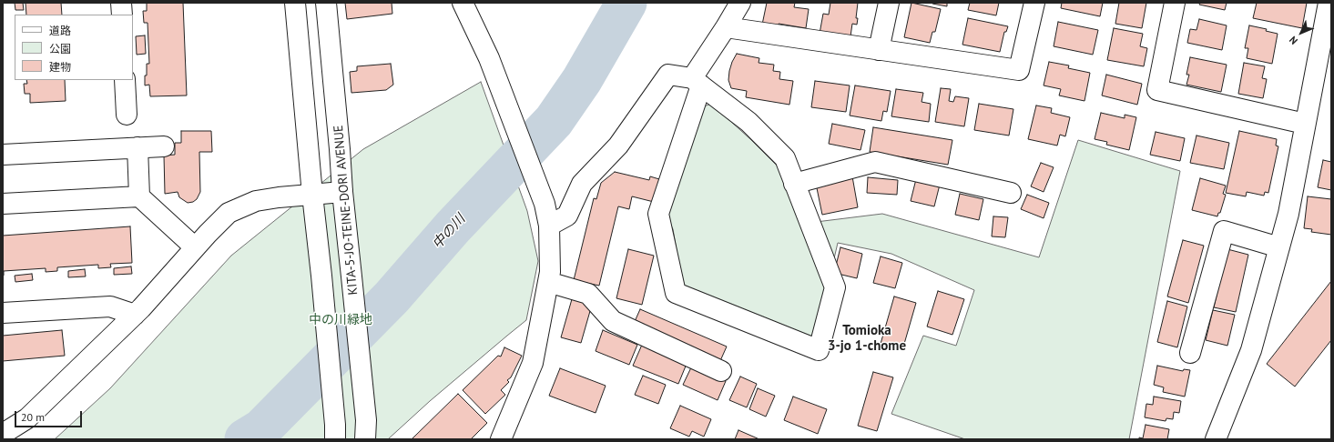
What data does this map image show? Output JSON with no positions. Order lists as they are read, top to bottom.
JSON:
{
  "streets": {
    "main road": ["KITA-5-JO-TEINE-DORI AVENUE"]
  },
  "districts": ["Tomioka 3-jo 1-chome"],
  "water": ["中の川"],
  "parks": ["中の川緑地"],
  "legend": ["道路", "公園", "建物"],
  "scale_bar": "20 m",
  "north": "bottom left"
}
